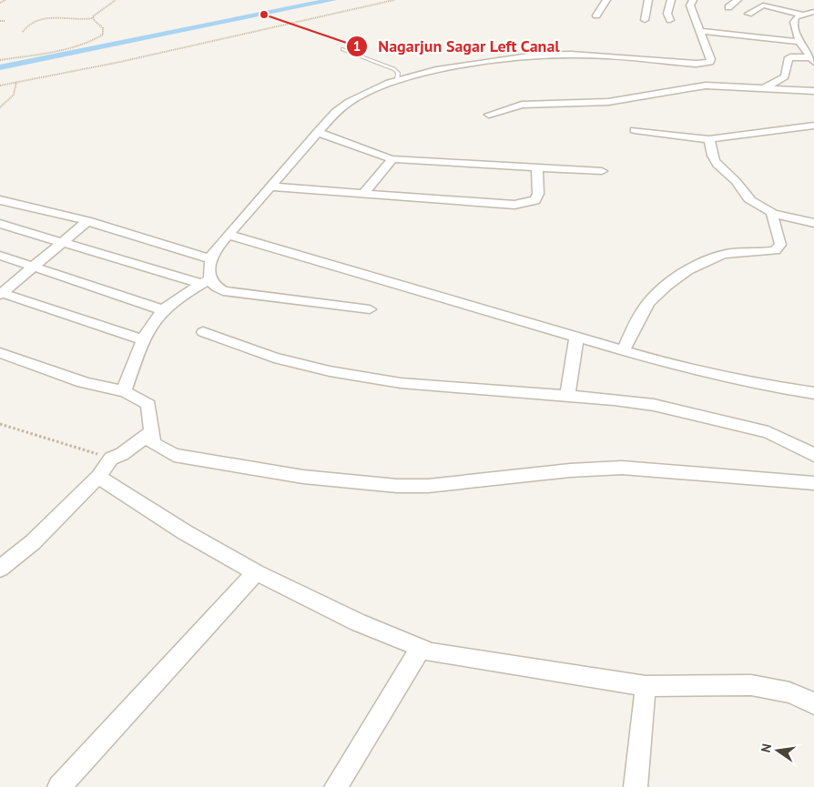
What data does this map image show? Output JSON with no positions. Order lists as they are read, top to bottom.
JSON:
{
  "places": ["Nagarjun Sagar Left Canal"],
  "north": "left"
}
